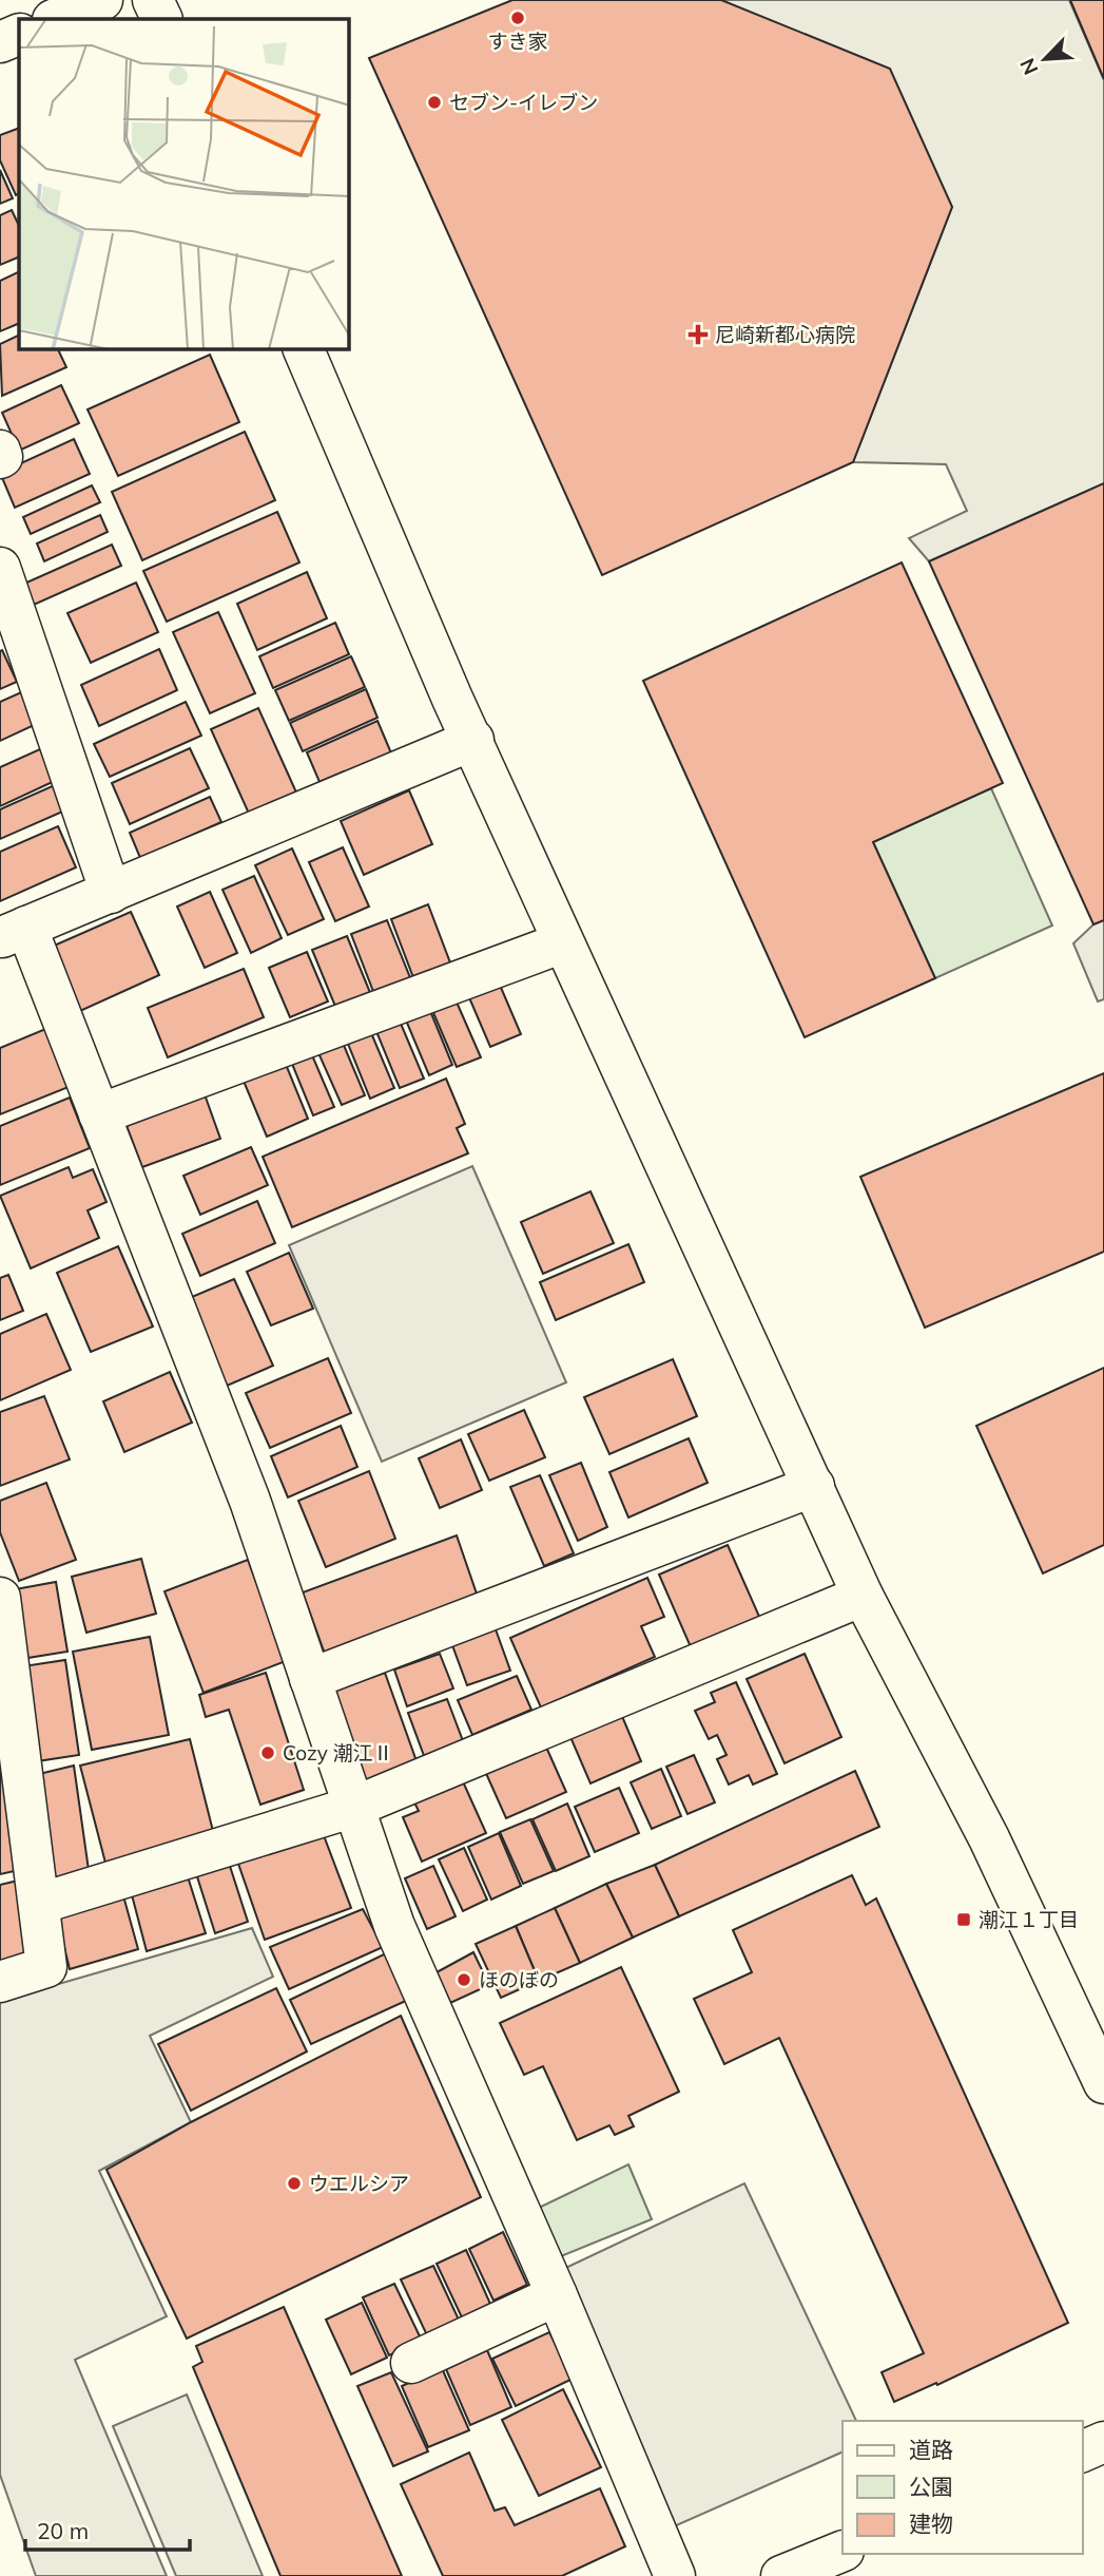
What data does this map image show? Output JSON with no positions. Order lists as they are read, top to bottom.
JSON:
{
  "places": {
    "other": [
      "すき家",
      "セブン-イレブン",
      "Cozy 潮江Ⅱ",
      "ほのぼの",
      "ウエルシア"
    ],
    "health": ["尼崎新都心病院"],
    "transit": ["潮江１丁目"]
  },
  "legend": ["道路", "公園", "建物"],
  "scale_bar": "20 m",
  "north": "bottom left"
}
